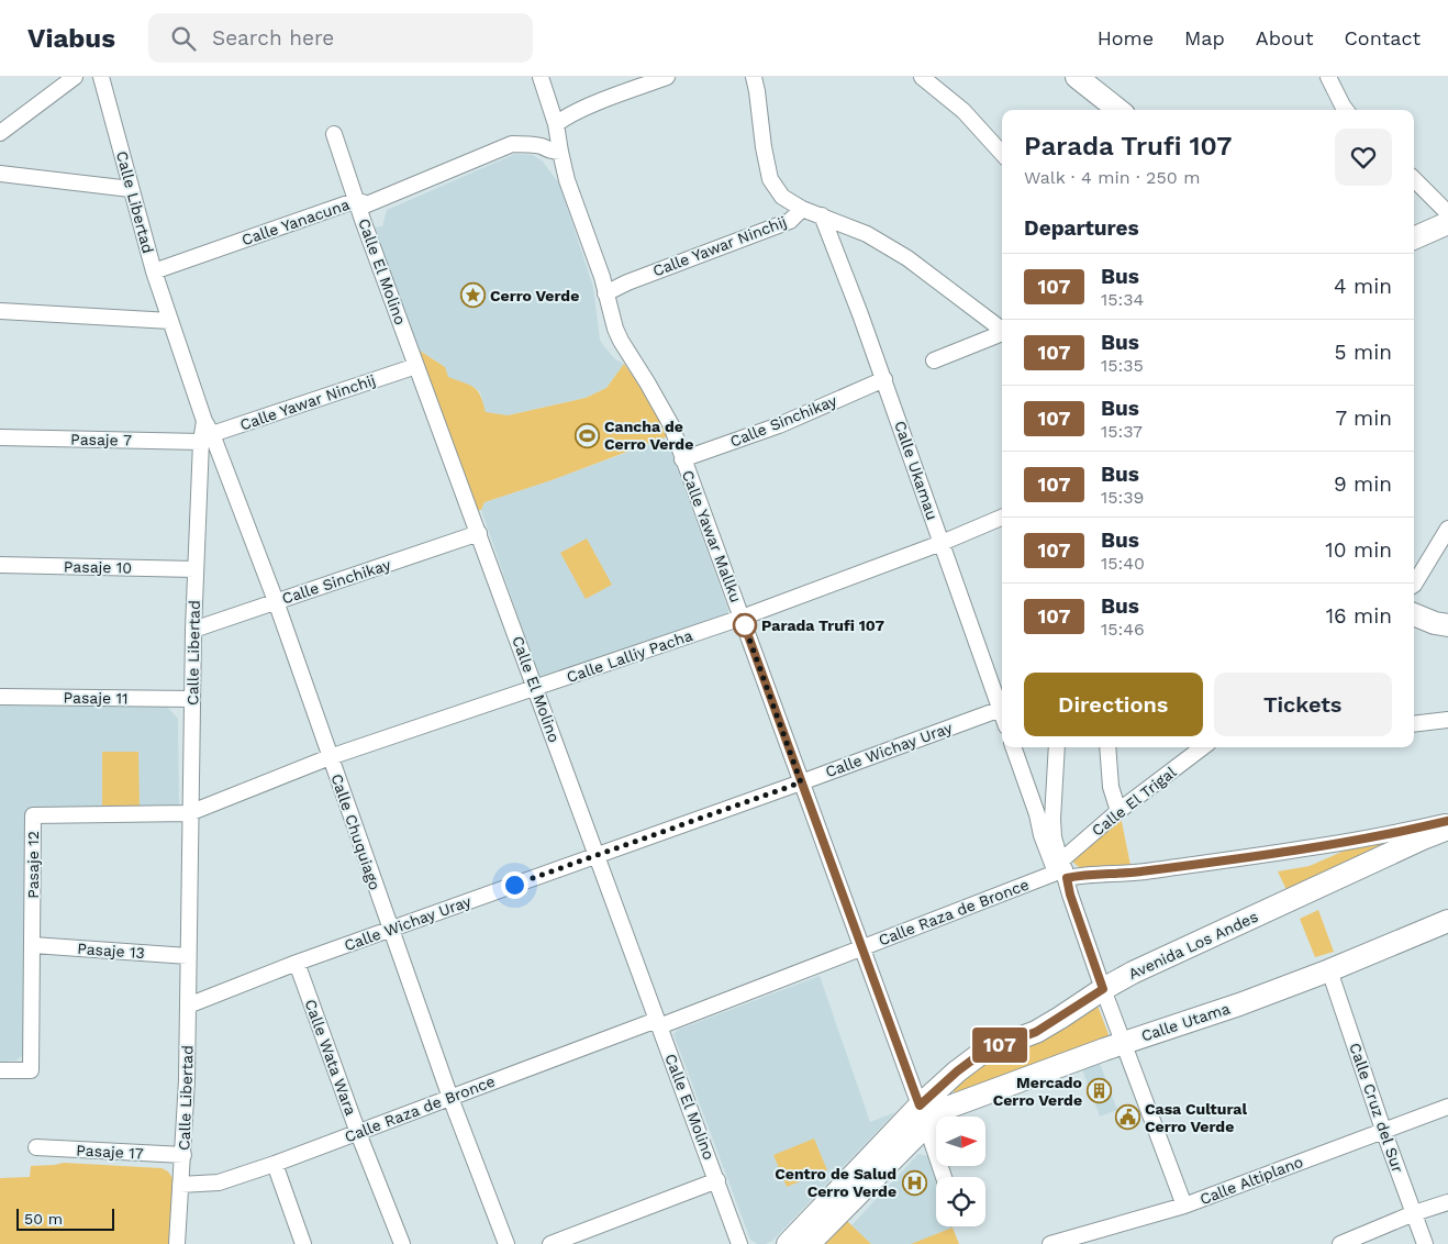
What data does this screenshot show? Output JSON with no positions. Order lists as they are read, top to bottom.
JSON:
{
  "streets": {
    "street": [
      "Calle Libertad",
      "Calle Yanacuna",
      "Calle Yawar Ninchij",
      "Calle El Molino",
      "Calle Sinchikay",
      "Pasaje 7",
      "Calle Ukamau",
      "Calle Yawar Mallku",
      "Pasaje 10",
      "Calle Lalliy Pacha",
      "Pasaje 11",
      "Calle Wichay Uray",
      "Calle El Trigal",
      "Calle Chuquiago",
      "Pasaje 12",
      "Calle Raza de Bronce",
      "Avenida Los Andes",
      "Pasaje 13",
      "Calle Utama",
      "Calle Wata Wara",
      "Calle Cruz del Sur",
      "Pasaje 17",
      "Calle Altiplano"
    ]
  },
  "crossings": [
    ["Calle Libertad", "Calle Yanacuna"],
    ["Calle Libertad", "Calle Yawar Ninchij"],
    ["Calle Libertad", "Calle Sinchikay"],
    ["Calle Libertad", "Pasaje 7"],
    ["Calle Libertad", "Pasaje 10"],
    ["Calle Libertad", "Calle Lalliy Pacha"],
    ["Calle Libertad", "Pasaje 11"],
    ["Calle Libertad", "Calle Wichay Uray"],
    ["Calle Libertad", "Calle Chuquiago"],
    ["Calle Libertad", "Pasaje 12"],
    ["Calle Libertad", "Calle Raza de Bronce"],
    ["Calle Libertad", "Pasaje 13"],
    ["Calle Libertad", "Pasaje 17"],
    ["Calle Yanacuna", "Calle El Molino"],
    ["Calle Yanacuna", "Calle Yawar Mallku"],
    ["Calle Yawar Ninchij", "Calle El Molino"],
    ["Calle Yawar Ninchij", "Pasaje 7"],
    ["Calle Yawar Ninchij", "Calle Yawar Mallku"],
    ["Calle Yawar Ninchij", "Calle Chuquiago"],
    ["Calle El Molino", "Calle Sinchikay"],
    ["Calle El Molino", "Calle Lalliy Pacha"],
    ["Calle El Molino", "Calle Wichay Uray"],
    ["Calle El Molino", "Calle Raza de Bronce"],
    ["Calle Sinchikay", "Calle Ukamau"],
    ["Calle Sinchikay", "Calle Yawar Mallku"],
    ["Calle Sinchikay", "Calle Chuquiago"],
    ["Pasaje 7", "Calle Chuquiago"],
    ["Calle Ukamau", "Calle Lalliy Pacha"],
    ["Calle Ukamau", "Calle Wichay Uray"],
    ["Calle Yawar Mallku", "Calle Lalliy Pacha"],
    ["Calle Yawar Mallku", "Calle Wichay Uray"],
    ["Calle Yawar Mallku", "Calle Raza de Bronce"],
    ["Calle Yawar Mallku", "Avenida Los Andes"],
    ["Calle Yawar Mallku", "Calle Utama"],
    ["Calle Lalliy Pacha", "Calle Chuquiago"],
    ["Calle Lalliy Pacha", "Pasaje 12"],
    ["Calle Wichay Uray", "Calle Chuquiago"],
    ["Calle Wichay Uray", "Calle Wata Wara"],
    ["Calle El Trigal", "Calle Raza de Bronce"],
    ["Calle Chuquiago", "Calle Raza de Bronce"],
    ["Pasaje 12", "Pasaje 13"],
    ["Calle Raza de Bronce", "Calle Wata Wara"],
    ["Avenida Los Andes", "Calle Utama"],
    ["Calle Utama", "Calle Cruz del Sur"],
    ["Calle Cruz del Sur", "Calle Altiplano"]
  ],
  "places": {
    "place": ["Cerro Verde"],
    "sports": ["Cancha de Cerro Verde"],
    "other": ["Parada Trufi 107"],
    "building": ["Mercado Cerro Verde"],
    "public building": ["Casa Cultural Cerro Verde"],
    "hospital": ["Centro de Salud Cerro Verde"]
  },
  "lines": ["bus line 107"],
  "scale_bar": "50 m",
  "north": "right",
  "page": {
    "header": "Viabus",
    "search": "Search here",
    "nav": [
      "Home",
      "Map",
      "About",
      "Contact"
    ],
    "on_map": "107",
    "heading": [
      ["Parada Trufi 107", "Walk · 4 min · 250 m"],
      "Departures"
    ],
    "list": [
      {
        "mark": "107",
        "name": "Bus",
        "note": "15:34",
        "value": "4 min"
      },
      {
        "mark": "107",
        "name": "Bus",
        "note": "15:35",
        "value": "5 min"
      },
      {
        "mark": "107",
        "name": "Bus",
        "note": "15:37",
        "value": "7 min"
      },
      {
        "mark": "107",
        "name": "Bus",
        "note": "15:39",
        "value": "9 min"
      },
      {
        "mark": "107",
        "name": "Bus",
        "note": "15:40",
        "value": "10 min"
      },
      {
        "mark": "107",
        "name": "Bus",
        "note": "15:46",
        "value": "16 min"
      }
    ],
    "buttons": ["Directions", "Tickets"],
    "scale": "50 m"
  }
}
